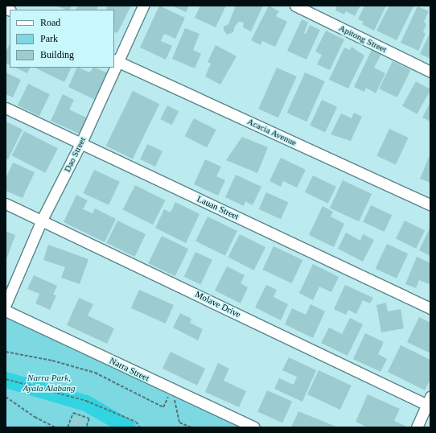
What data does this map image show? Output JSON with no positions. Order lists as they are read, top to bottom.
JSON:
{
  "streets": {
    "street": [
      "Apitong Street",
      "Acacia Avenue",
      "Dao Street",
      "Lauan Street",
      "Molave Drive",
      "Narra Street"
    ]
  },
  "crossings": [
    ["Acacia Avenue", "Dao Street"],
    ["Dao Street", "Lauan Street"],
    ["Dao Street", "Molave Drive"]
  ],
  "parks": ["Narra Park, Ayala Alabang"],
  "legend": ["Road", "Park", "Building"]
}
